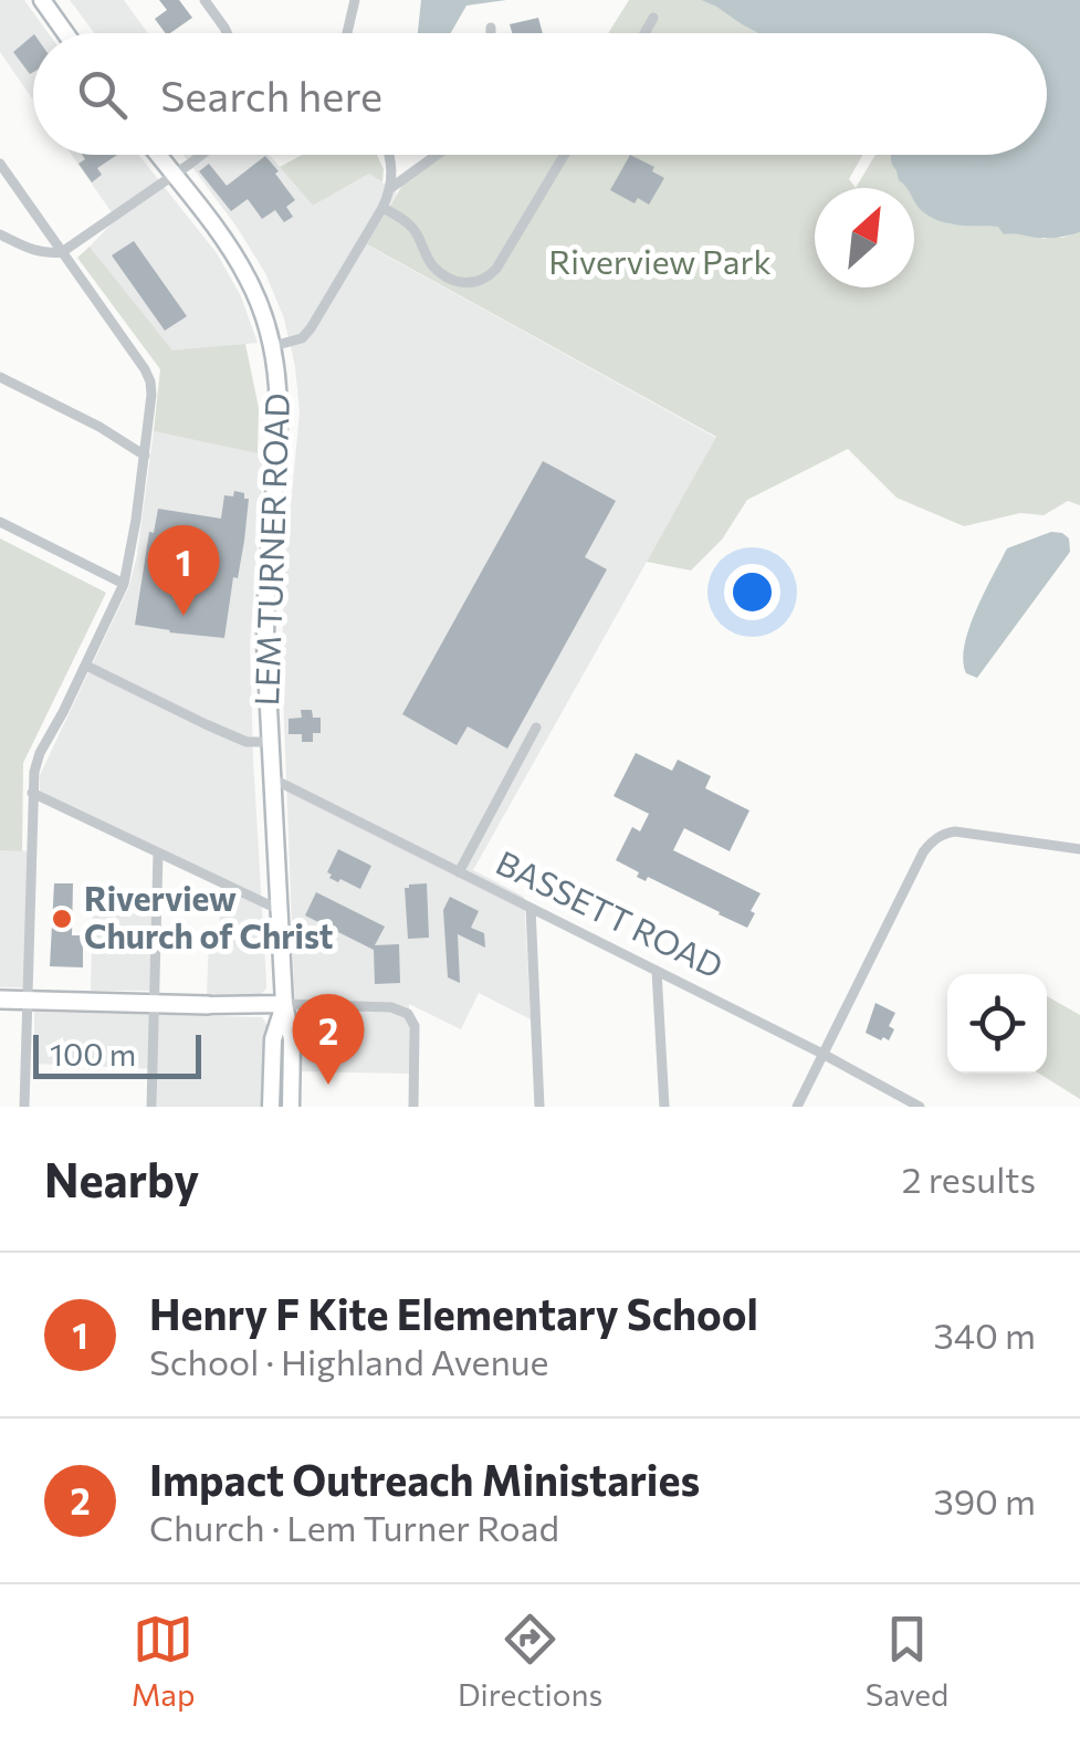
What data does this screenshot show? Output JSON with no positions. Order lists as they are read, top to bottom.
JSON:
{
  "streets": {
    "main road": ["LEM TURNER ROAD"],
    "street": ["BASSETT ROAD"]
  },
  "crossings": [
    ["LEM TURNER ROAD", "BASSETT ROAD"]
  ],
  "parks": ["Riverview Park"],
  "places": ["Riverview Church of Christ"],
  "scale_bar": "100 m",
  "north": "top right",
  "page": {
    "search": "Search here",
    "pins": ["1", "2"],
    "scale": "100 m",
    "heading": ["Nearby", "2 results"],
    "list": [
      {
        "mark": "1",
        "name": "Henry F Kite Elementary School",
        "note": "School · Highland Avenue",
        "value": "340 m"
      },
      {
        "mark": "2",
        "name": "Impact Outreach Ministaries",
        "note": "Church · Lem Turner Road",
        "value": "390 m"
      }
    ],
    "nav": ["Map", "Directions", "Saved"]
  }
}
